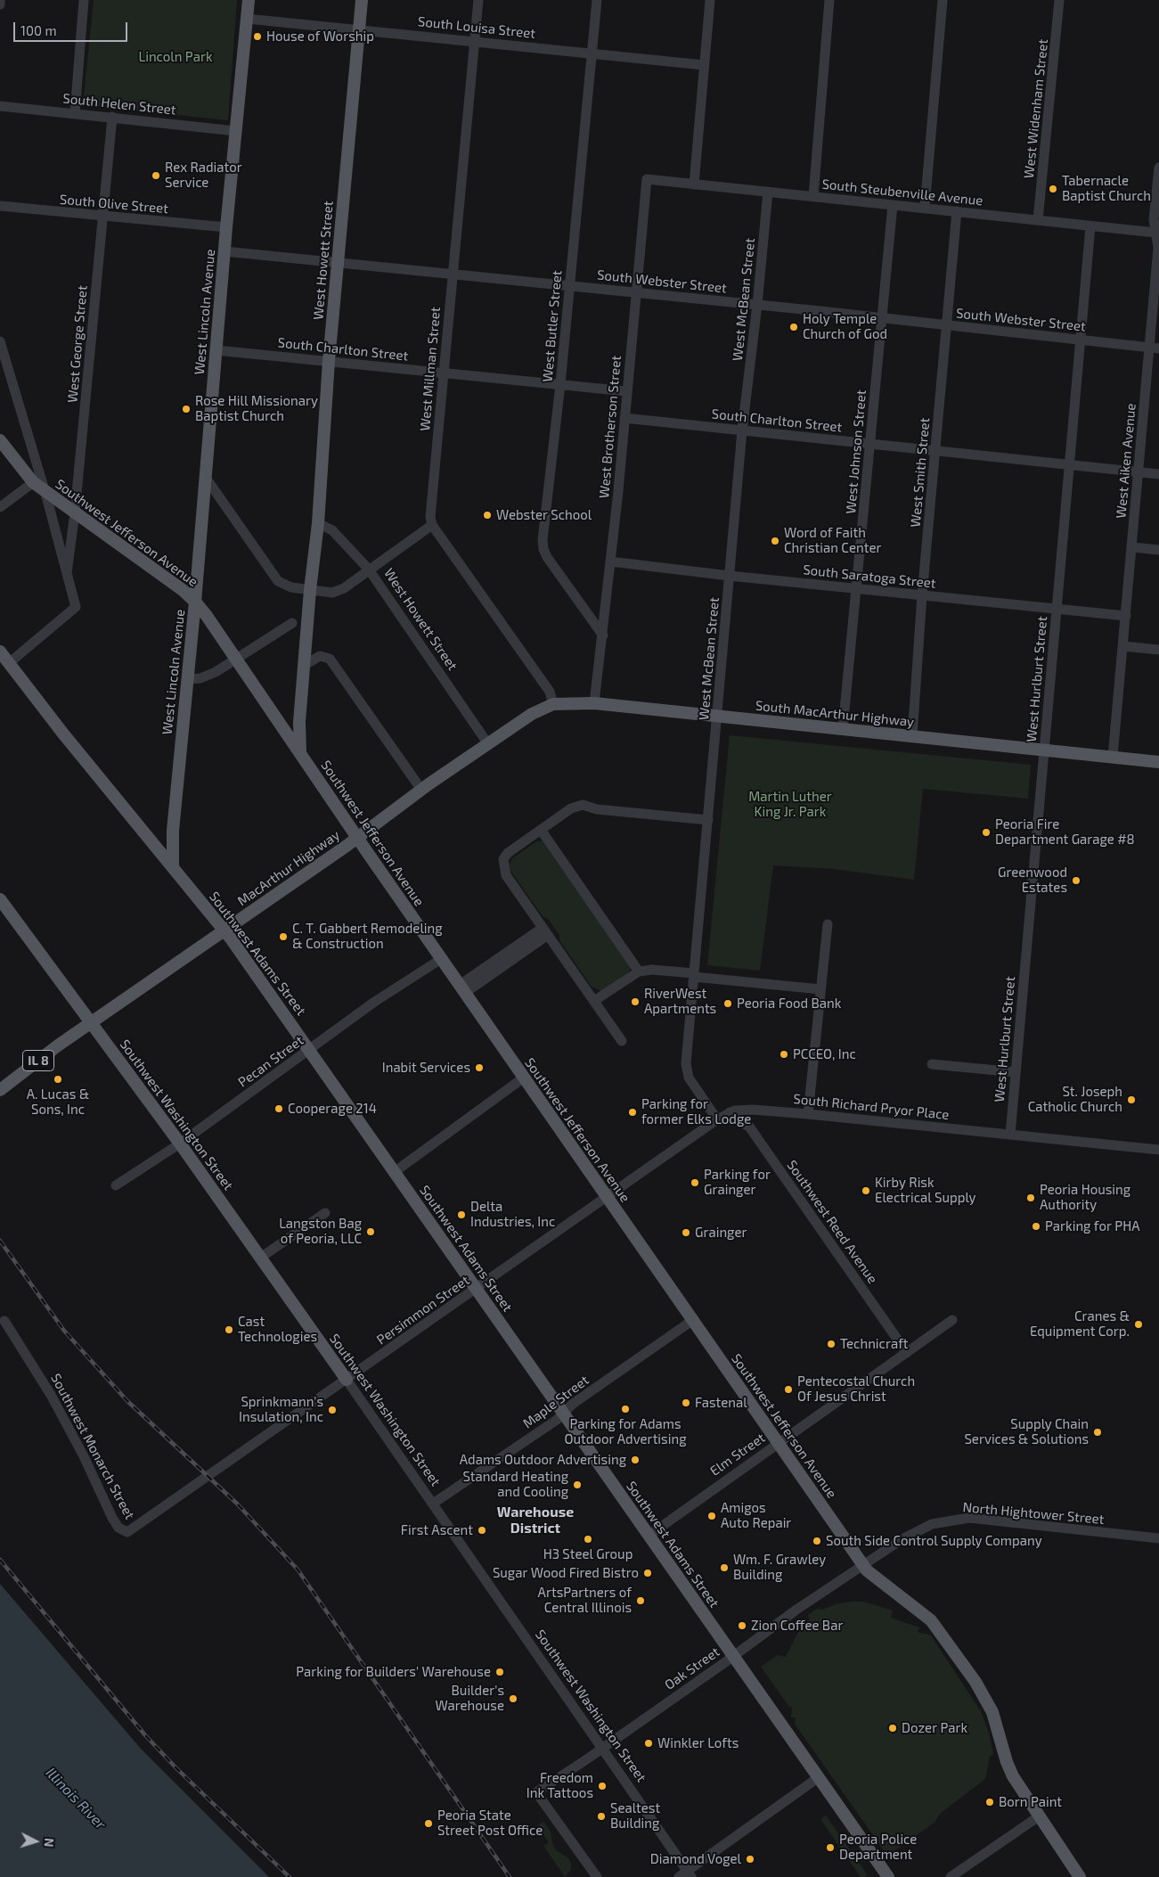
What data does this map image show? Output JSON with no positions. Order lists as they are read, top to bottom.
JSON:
{
  "streets": {
    "main road": [
      "West Howett Street",
      "West Lincoln Avenue",
      "Southwest Jefferson Avenue",
      "South MacArthur Highway",
      "MacArthur Highway",
      "Southwest Adams Street",
      "IL 8",
      "Southwest Washington Street"
    ],
    "street": [
      "South Louisa Street",
      "South Helen Street",
      "West Widenham Street",
      "South Steubenville Avenue",
      "South Olive Street",
      "South Webster Street",
      "West McBean Street",
      "West Butler Street",
      "West George Street",
      "South Charlton Street",
      "West Millman Street",
      "West Brotherson Street",
      "West Johnson Street",
      "West Aiken Avenue",
      "West Smith Street",
      "South Saratoga Street",
      "West Hurlburt Street",
      "Pecan Street",
      "South Richard Pryor Place",
      "Southwest Reed Avenue",
      "Persimmon Street",
      "Maple Street",
      "Southwest Monarch Street",
      "Elm Street",
      "North Hightower Street",
      "Oak Street"
    ]
  },
  "crossings": [
    ["South Louisa Street", "West Howett Street"],
    ["South Louisa Street", "West Lincoln Avenue"],
    ["South Louisa Street", "West Butler Street"],
    ["South Louisa Street", "West Millman Street"],
    ["South Helen Street", "West Lincoln Avenue"],
    ["South Helen Street", "West George Street"],
    ["West Widenham Street", "South Steubenville Avenue"],
    ["South Steubenville Avenue", "West McBean Street"],
    ["South Steubenville Avenue", "West Brotherson Street"],
    ["South Steubenville Avenue", "West Johnson Street"],
    ["South Steubenville Avenue", "West Aiken Avenue"],
    ["South Steubenville Avenue", "West Smith Street"],
    ["South Steubenville Avenue", "West Hurlburt Street"],
    ["South Olive Street", "West Lincoln Avenue"],
    ["South Olive Street", "West George Street"],
    ["West Howett Street", "South Webster Street"],
    ["West Howett Street", "South Charlton Street"],
    ["West Howett Street", "Southwest Jefferson Avenue"],
    ["West Howett Street", "MacArthur Highway"],
    ["South Webster Street", "West McBean Street"],
    ["South Webster Street", "West Lincoln Avenue"],
    ["South Webster Street", "West Butler Street"],
    ["South Webster Street", "West Millman Street"],
    ["South Webster Street", "West Brotherson Street"],
    ["South Webster Street", "West Johnson Street"],
    ["South Webster Street", "West Aiken Avenue"],
    ["South Webster Street", "West Smith Street"],
    ["South Webster Street", "West Hurlburt Street"],
    ["West McBean Street", "South Charlton Street"],
    ["West McBean Street", "South Saratoga Street"],
    ["West McBean Street", "South MacArthur Highway"],
    ["West McBean Street", "Persimmon Street"],
    ["West Lincoln Avenue", "South Charlton Street"],
    ["West Lincoln Avenue", "Southwest Jefferson Avenue"],
    ["West Lincoln Avenue", "Southwest Adams Street"],
    ["West Butler Street", "South Charlton Street"],
    ["West Butler Street", "West Brotherson Street"],
    ["West George Street", "Southwest Jefferson Avenue"],
    ["South Charlton Street", "West Millman Street"],
    ["South Charlton Street", "West Brotherson Street"],
    ["South Charlton Street", "West Johnson Street"],
    ["South Charlton Street", "West Aiken Avenue"],
    ["South Charlton Street", "West Smith Street"],
    ["South Charlton Street", "West Hurlburt Street"],
    ["West Brotherson Street", "South Saratoga Street"],
    ["West Brotherson Street", "South MacArthur Highway"],
    ["West Johnson Street", "South Saratoga Street"],
    ["West Johnson Street", "South MacArthur Highway"],
    ["West Aiken Avenue", "South Saratoga Street"],
    ["West Aiken Avenue", "South MacArthur Highway"],
    ["West Smith Street", "South Saratoga Street"],
    ["West Smith Street", "South MacArthur Highway"],
    ["Southwest Jefferson Avenue", "MacArthur Highway"],
    ["Southwest Jefferson Avenue", "Pecan Street"],
    ["Southwest Jefferson Avenue", "Persimmon Street"],
    ["Southwest Jefferson Avenue", "Maple Street"],
    ["Southwest Jefferson Avenue", "Elm Street"],
    ["Southwest Jefferson Avenue", "North Hightower Street"],
    ["Southwest Jefferson Avenue", "Oak Street"],
    ["South Saratoga Street", "West Hurlburt Street"],
    ["West Hurlburt Street", "South MacArthur Highway"],
    ["West Hurlburt Street", "South Richard Pryor Place"],
    ["South MacArthur Highway", "MacArthur Highway"],
    ["MacArthur Highway", "Southwest Adams Street"],
    ["MacArthur Highway", "Southwest Washington Street"],
    ["Southwest Adams Street", "Pecan Street"],
    ["Southwest Adams Street", "Persimmon Street"],
    ["Southwest Adams Street", "Maple Street"],
    ["Southwest Adams Street", "Elm Street"],
    ["Southwest Adams Street", "Oak Street"],
    ["Pecan Street", "Southwest Washington Street"],
    ["South Richard Pryor Place", "Southwest Reed Avenue"],
    ["South Richard Pryor Place", "Persimmon Street"],
    ["Southwest Washington Street", "Persimmon Street"],
    ["Southwest Washington Street", "Maple Street"],
    ["Southwest Washington Street", "Oak Street"],
    ["Southwest Reed Avenue", "Persimmon Street"],
    ["Southwest Reed Avenue", "Elm Street"],
    ["Persimmon Street", "Southwest Monarch Street"],
    ["North Hightower Street", "Oak Street"]
  ],
  "districts": ["Warehouse District"],
  "water": ["Illinois River"],
  "parks": ["Lincoln Park", "Martin Luther King Jr. Park"],
  "places": [
    "House of Worship",
    "Rex Radiator Service",
    "Tabernacle Baptist Church",
    "Holy Temple Church of God",
    "Rose Hill Missionary Baptist Church",
    "Webster School",
    "Word of Faith Christian Center",
    "Peoria Fire Department Garage #8",
    "Greenwood Estates",
    "C. T. Gabbert Remodeling & Construction",
    "RiverWest Apartments",
    "Peoria Food Bank",
    "PCCEO, Inc",
    "Inabit Services",
    "A. Lucas & Sons, Inc",
    "St. Joseph Catholic Church",
    "Cooperage 214",
    "Parking for former Elks Lodge",
    "Parking for Grainger",
    "Kirby Risk Electrical Supply",
    "Peoria Housing Authority",
    "Delta Industries, Inc",
    "Parking for PHA",
    "Langston Bag of Peoria, LLC",
    "Grainger",
    "Cranes & Equipment Corp.",
    "Cast Technologies",
    "Technicraft",
    "Pentecostal Church Of Jesus Christ",
    "Fastenal",
    "Parking for Adams Outdoor Advertising",
    "Sprinkmann's Insulation, Inc",
    "Supply Chain Services & Solutions",
    "Adams Outdoor Advertising",
    "Standard Heating and Cooling",
    "Amigos Auto Repair",
    "First Ascent",
    "H3 Steel Group",
    "South Side Control Supply Company",
    "Wm. F. Grawley Building",
    "Sugar Wood Fired Bistro",
    "ArtsPartners of Central Illinois",
    "Zion Coffee Bar",
    "Parking for Builders' Warehouse",
    "Builder's Warehouse",
    "Dozer Park",
    "Winkler Lofts",
    "Freedom Ink Tattoos",
    "Born Paint",
    "Sealtest Building",
    "Peoria State Street Post Office",
    "Peoria Police Department",
    "Diamond Vogel"
  ],
  "scale_bar": "100 m",
  "north": "right"
}
